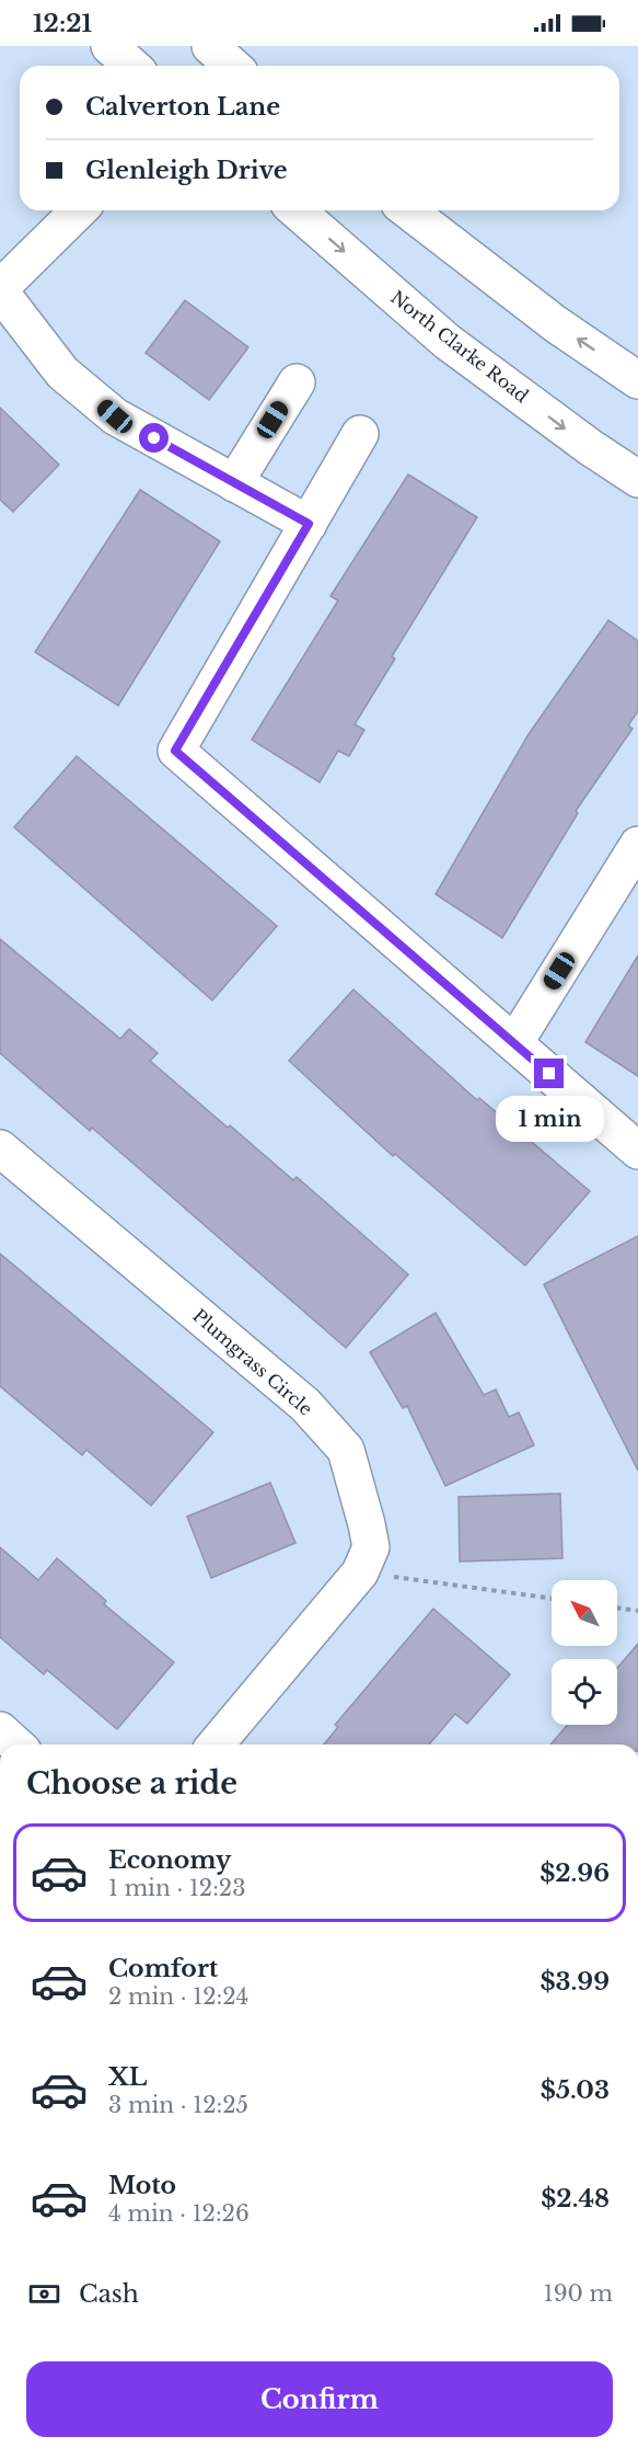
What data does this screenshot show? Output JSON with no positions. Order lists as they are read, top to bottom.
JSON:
{
  "streets": {
    "street": ["North Clarke Road", "Plumgrass Circle"]
  },
  "north": "top left",
  "page": {
    "status": "12:21",
    "banner": ["Calverton Lane", "Glenleigh Drive"],
    "bubble": "1 min",
    "heading": "Choose a ride",
    "list": [
      {
        "name": "Economy",
        "note": "1 min · 12:23",
        "value": "$2.96"
      },
      {
        "name": "Comfort",
        "note": "2 min · 12:24",
        "value": "$3.99"
      },
      {
        "name": "XL",
        "note": "3 min · 12:25",
        "value": "$5.03"
      },
      {
        "name": "Moto",
        "note": "4 min · 12:26",
        "value": "$2.48"
      }
    ],
    "pay": ["Cash", "190 m"],
    "buttons": "Confirm"
  }
}
